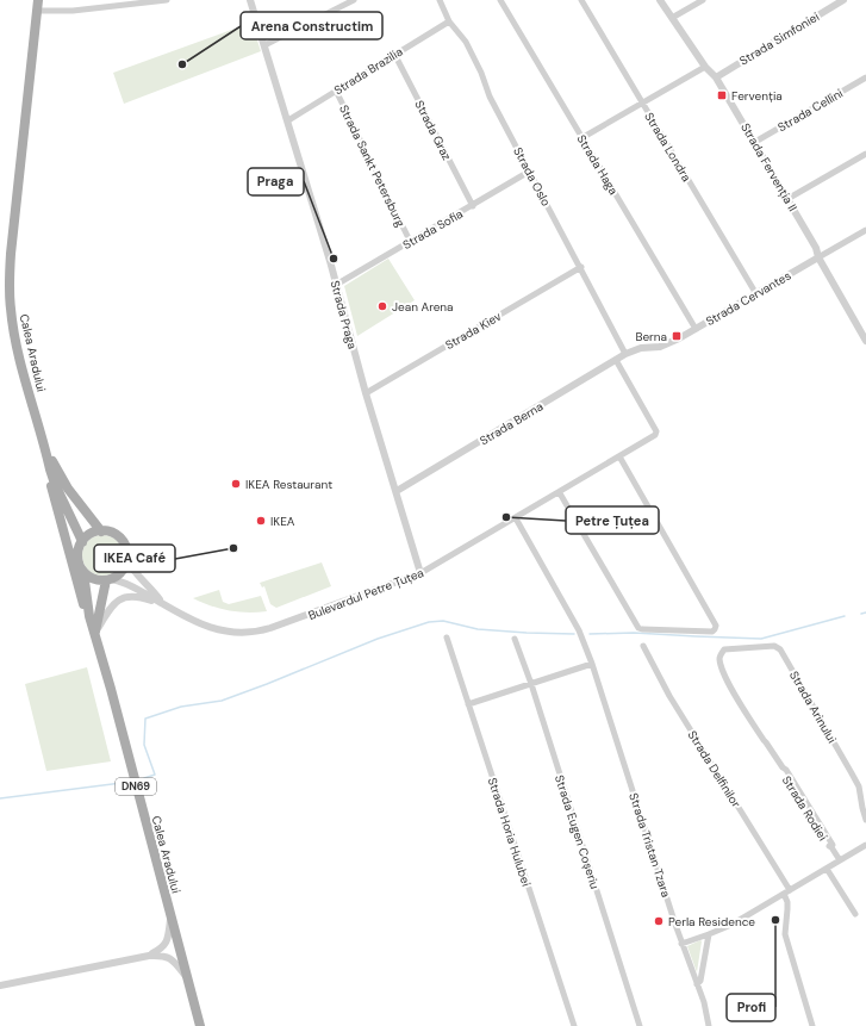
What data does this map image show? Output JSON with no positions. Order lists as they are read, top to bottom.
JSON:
{
  "streets": {
    "main road": ["Calea Aradului", "DN69"],
    "street": [
      "Strada Simfoniei",
      "Strada Brazilia",
      "Strada Cellini",
      "Strada Graz",
      "Strada Londra",
      "Strada Haga",
      "Strada Sankt Petersburg",
      "Strada Fervenția II",
      "Strada Oslo",
      "Strada Sofia",
      "Strada Cervantes",
      "Strada Praga",
      "Strada Kiev",
      "Strada Berna",
      "Bulevardul Petre Țuțea",
      "Strada Arinului",
      "Strada Delfinilor",
      "Strada Rodiei",
      "Strada Horia Hulubei",
      "Strada Eugen Coșeriu",
      "Strada Tristan Tzara"
    ]
  },
  "crossings": [
    ["Strada Simfoniei", "Strada Fervenția II"],
    ["Strada Brazilia", "Strada Graz"],
    ["Strada Brazilia", "Strada Sankt Petersburg"],
    ["Strada Brazilia", "Strada Oslo"],
    ["Strada Brazilia", "Strada Praga"],
    ["Strada Cellini", "Strada Fervenția II"],
    ["Strada Graz", "Strada Sofia"],
    ["Strada Londra", "Strada Cervantes"],
    ["Strada Haga", "Strada Cervantes"],
    ["Strada Sankt Petersburg", "Strada Sofia"],
    ["Strada Fervenția II", "Strada Cervantes"],
    ["Strada Oslo", "Strada Sofia"],
    ["Strada Oslo", "Strada Cervantes"],
    ["Strada Oslo", "Strada Kiev"],
    ["Strada Oslo", "Strada Berna"],
    ["Strada Sofia", "Strada Praga"],
    ["Strada Cervantes", "Strada Berna"],
    ["Strada Praga", "Strada Kiev"],
    ["Strada Praga", "Strada Berna"],
    ["Strada Praga", "Bulevardul Petre Țuțea"],
    ["Calea Aradului", "Bulevardul Petre Țuțea"],
    ["Calea Aradului", "DN69"],
    ["Strada Berna", "Bulevardul Petre Țuțea"],
    ["Bulevardul Petre Țuțea", "DN69"],
    ["Bulevardul Petre Țuțea", "Strada Tristan Tzara"],
    ["Strada Arinului", "Strada Rodiei"]
  ],
  "places": {
    "other": [
      "Arena Constructim",
      "Praga",
      "Jean Arena",
      "IKEA Restaurant",
      "Petre Țuțea",
      "IKEA",
      "IKEA Café",
      "Profi",
      "Perla Residence"
    ],
    "transit": ["Fervenția", "Berna"]
  }
}
